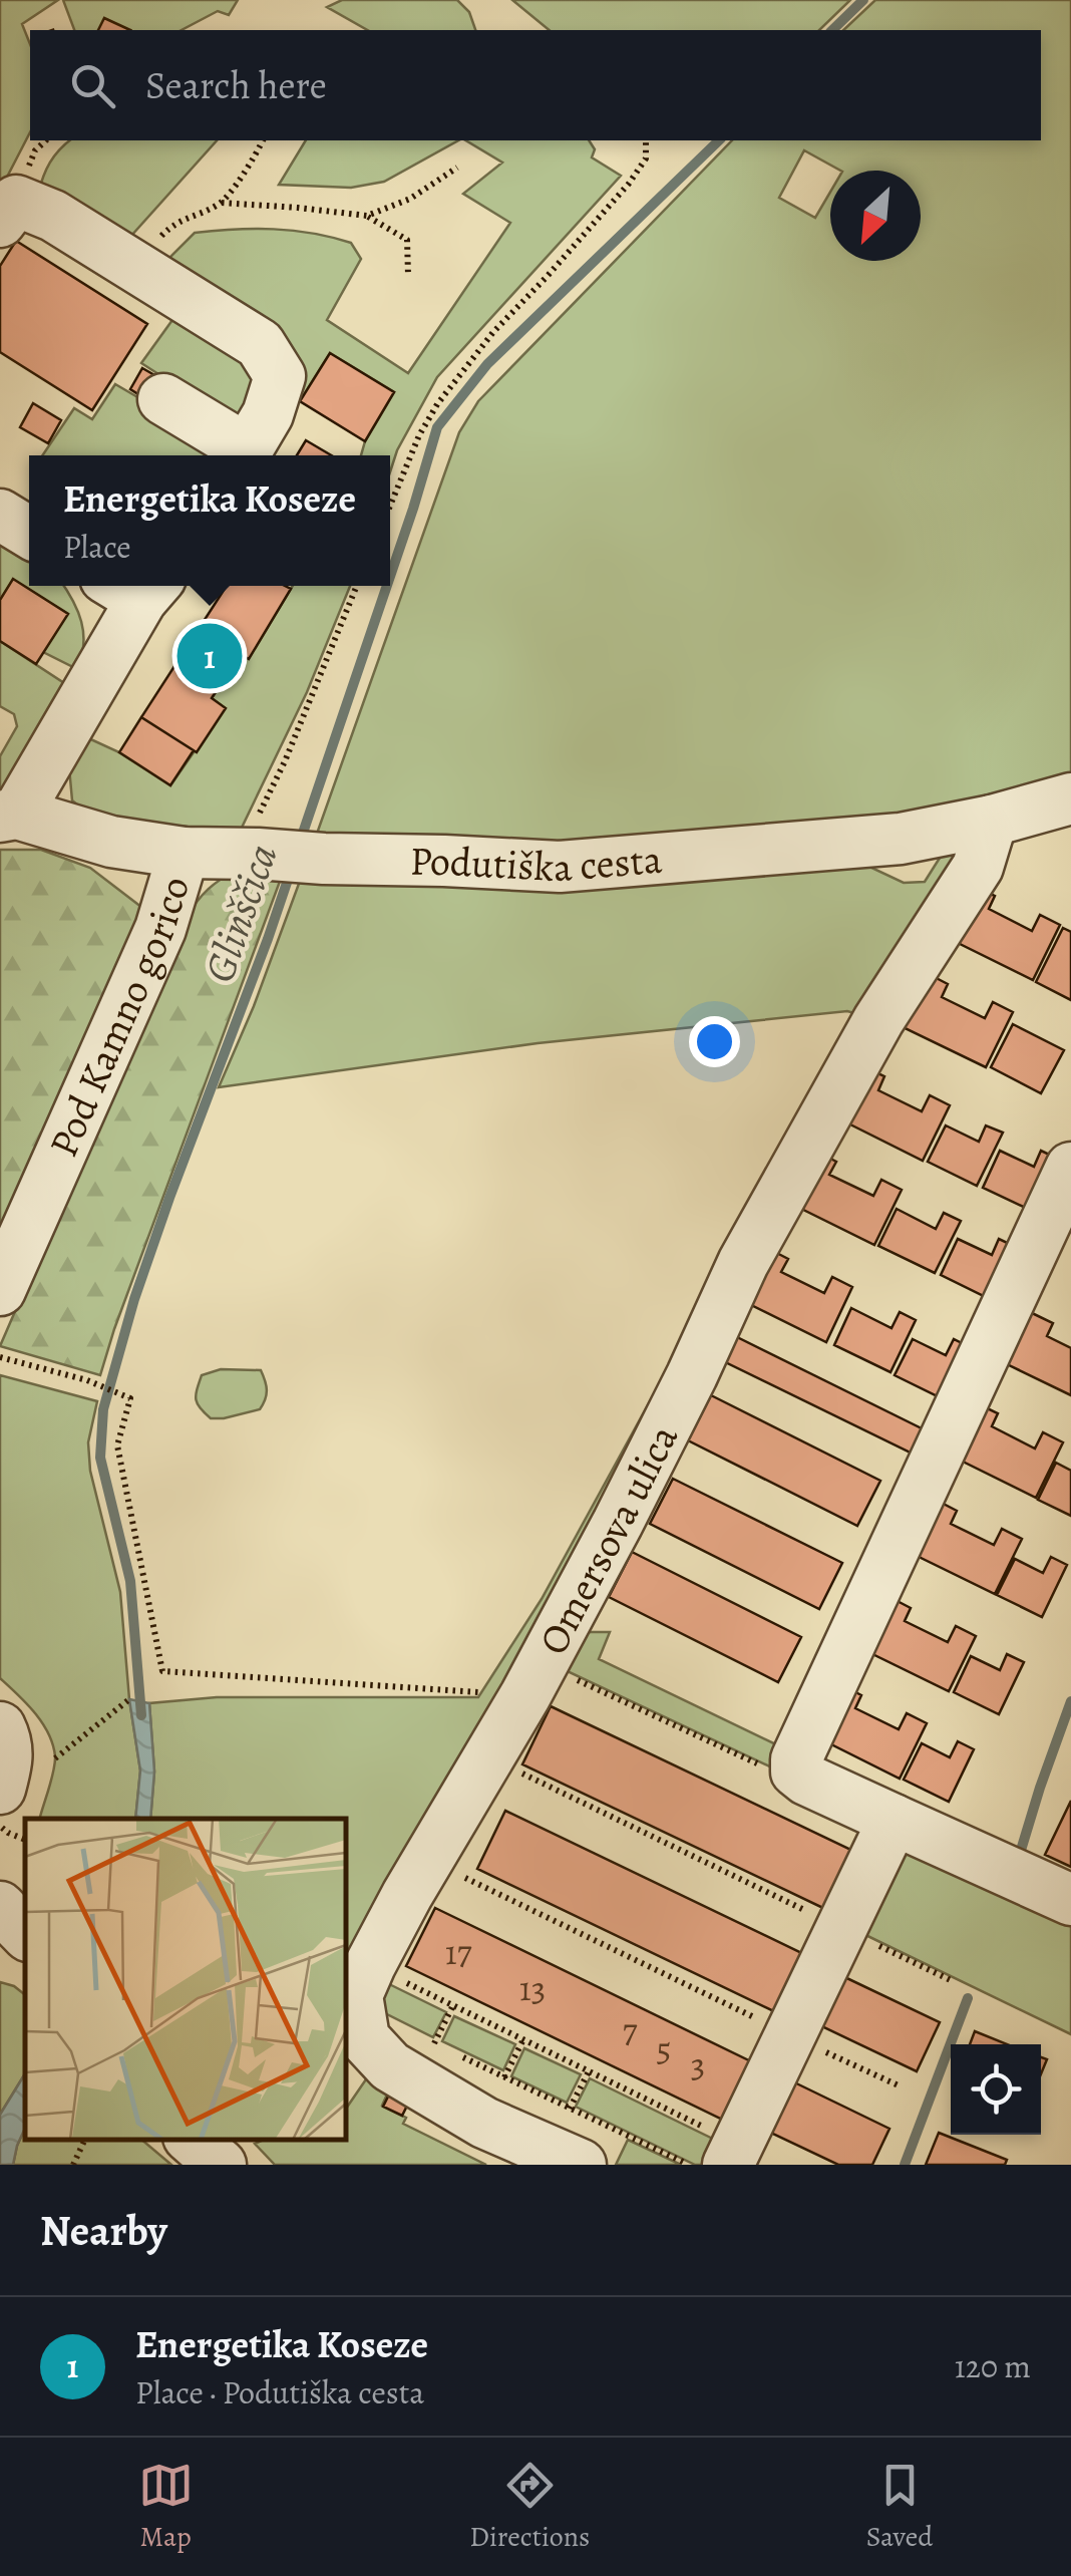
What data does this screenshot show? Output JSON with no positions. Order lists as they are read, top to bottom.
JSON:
{
  "streets": {
    "street": ["Podutiška cesta", "Pod Kamno gorico", "Omersova ulica"]
  },
  "crossings": [
    ["Podutiška cesta", "Pod Kamno gorico"],
    ["Podutiška cesta", "Omersova ulica"]
  ],
  "water": ["Glinščica"],
  "house_numbers": [
    "17",
    "13",
    "7",
    "5",
    "3"
  ],
  "north": "bottom left",
  "page": {
    "search": "Search here",
    "popup": ["Energetika Koseze", "Place"],
    "pins": "1",
    "heading": "Nearby",
    "list": [
      {
        "mark": "1",
        "name": "Energetika Koseze",
        "note": "Place · Podutiška cesta",
        "value": "120 m"
      }
    ],
    "nav": ["Map", "Directions", "Saved"]
  }
}
